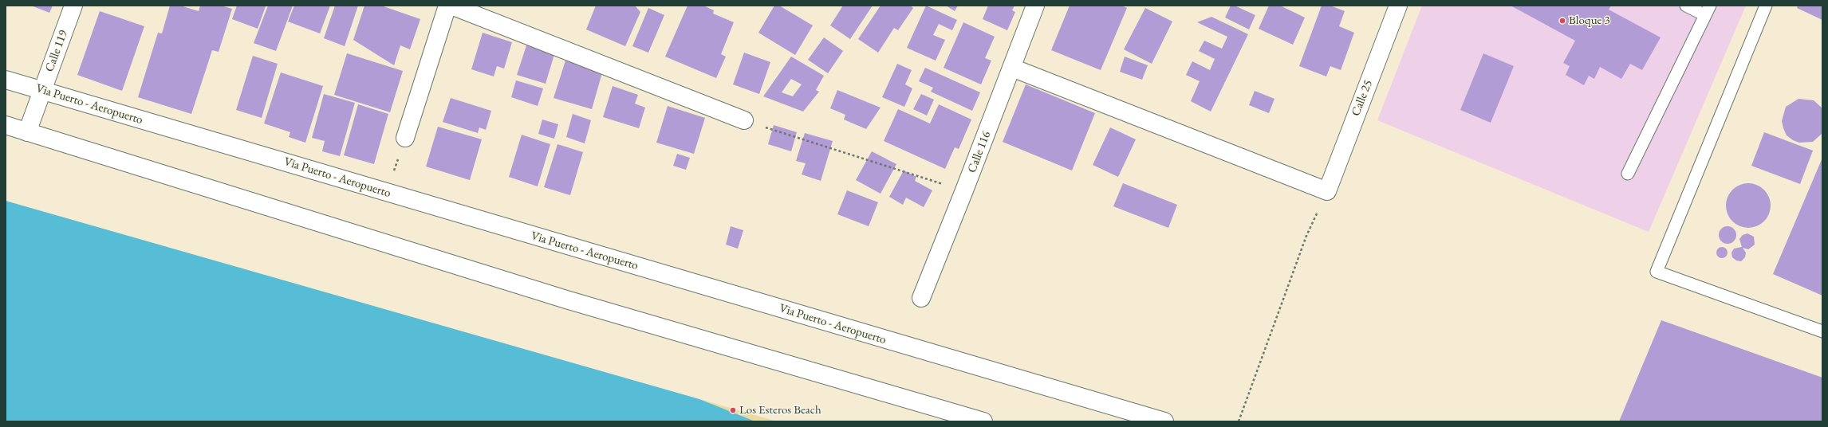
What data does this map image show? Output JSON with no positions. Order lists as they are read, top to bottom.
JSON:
{
  "streets": {
    "main road": [
      "Calle 119",
      "Calle 25",
      "Via Puerto - Aeropuerto",
      "Calle 116"
    ]
  },
  "crossings": [
    ["Calle 119", "Via Puerto - Aeropuerto"]
  ],
  "places": ["Bloque 3", "Los Esteros Beach"]
}
